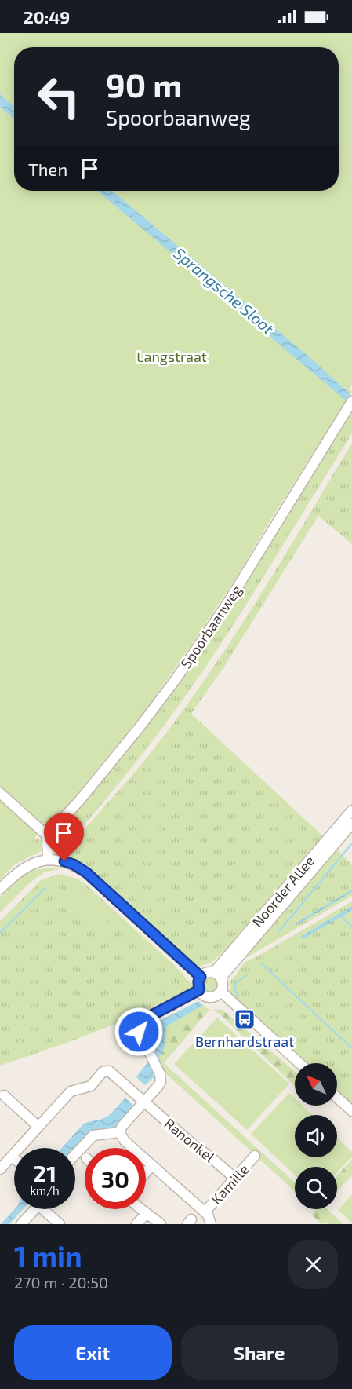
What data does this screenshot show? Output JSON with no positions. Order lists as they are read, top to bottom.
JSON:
{
  "streets": {
    "street": [
      "Spoorbaanweg",
      "Noorder Allee",
      "Ranonkel",
      "Kamille"
    ]
  },
  "crossings": [
    ["Ranonkel", "Kamille"]
  ],
  "water": ["Sprangsche Sloot"],
  "parks": ["Langstraat"],
  "places": {
    "bus stop": ["Bernhardstraat"]
  },
  "north": "top left",
  "page": {
    "status": "20:49",
    "turn": ["90 m", "Spoorbaanweg"],
    "then": "Then",
    "speed": "21 km/h",
    "limit": "30",
    "heading": ["1 min", "270 m · 20:50"],
    "buttons": ["Exit", "Share"]
  }
}
